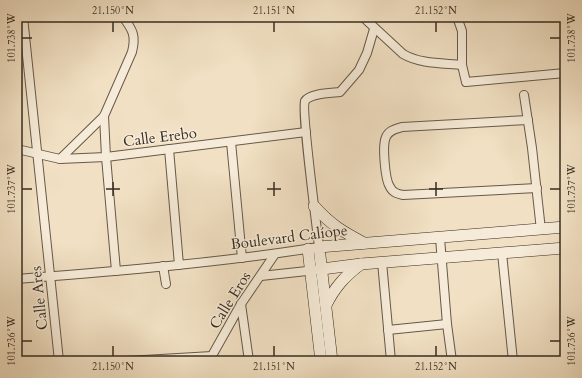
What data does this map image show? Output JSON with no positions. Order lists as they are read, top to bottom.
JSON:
{
  "streets": {
    "street": [
      "Calle Erebo",
      "Boulevard Calíope",
      "Calle Ares",
      "Calle Eros"
    ]
  },
  "crossings": [
    ["Calle Erebo", "Calle Ares"],
    ["Boulevard Calíope", "Calle Ares"],
    ["Boulevard Calíope", "Calle Eros"]
  ],
  "coordinates": [
    "21.150°N",
    "21.151°N",
    "21.152°N",
    "101.738°W",
    "101.737°W",
    "101.736°W"
  ]
}
